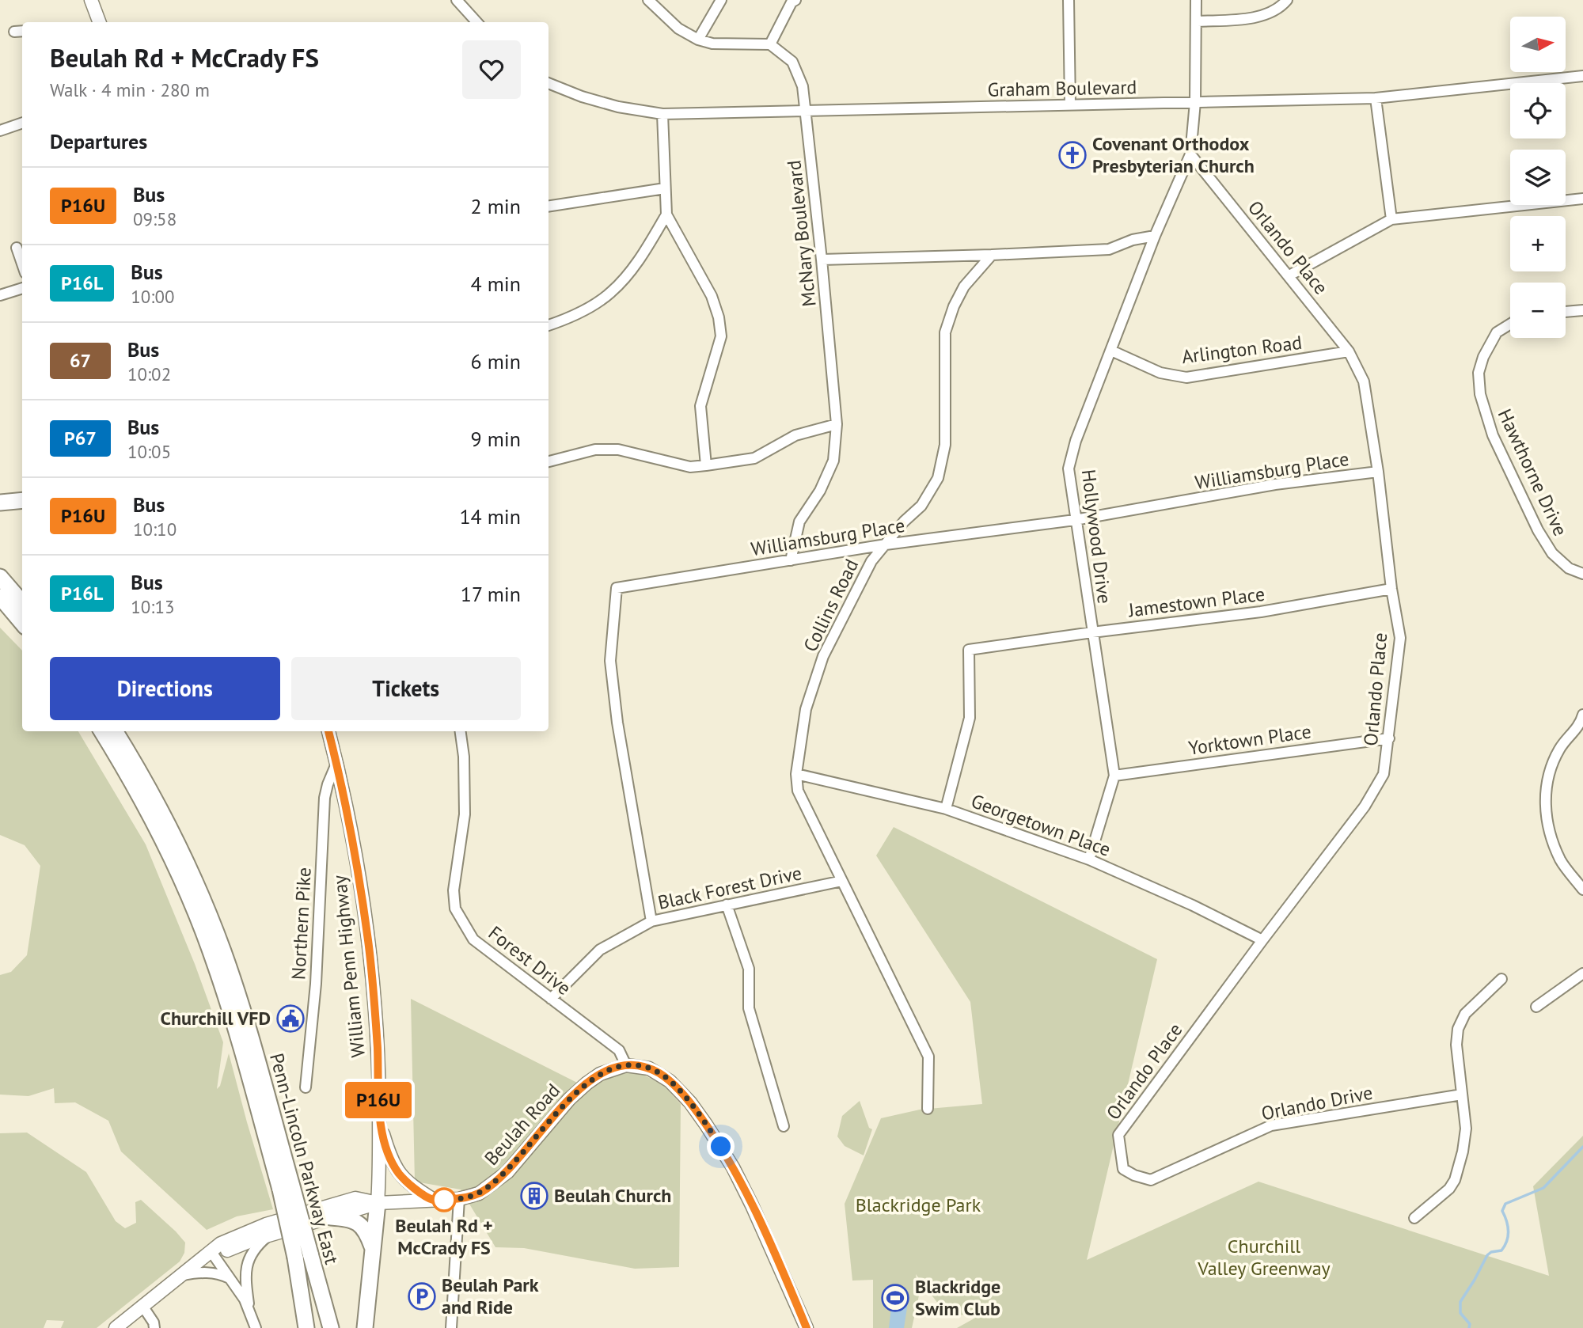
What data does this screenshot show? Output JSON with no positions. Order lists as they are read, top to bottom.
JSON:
{
  "streets": {
    "highway": ["Penn-Lincoln Parkway East"],
    "main road": ["William Penn Highway", "Beulah Road"],
    "street": [
      "Graham Boulevard",
      "McNary Boulevard",
      "Orlando Place",
      "Arlington Road",
      "Williamsburg Place",
      "Hawthorne Drive",
      "Hollywood Drive",
      "Jamestown Place",
      "Collins Road",
      "Yorktown Place",
      "Georgetown Place",
      "Black Forest Drive",
      "Northern Pike",
      "Forest Drive",
      "Orlando Drive"
    ]
  },
  "crossings": [
    ["Graham Boulevard", "McNary Boulevard"],
    ["Graham Boulevard", "Hollywood Drive"],
    ["McNary Boulevard", "Williamsburg Place"],
    ["Orlando Place", "Arlington Road"],
    ["Orlando Place", "Williamsburg Place"],
    ["Orlando Place", "Hollywood Drive"],
    ["Orlando Place", "Jamestown Place"],
    ["Orlando Place", "Yorktown Place"],
    ["Orlando Place", "Georgetown Place"],
    ["Orlando Place", "Orlando Drive"],
    ["Arlington Road", "Hollywood Drive"],
    ["Williamsburg Place", "Hollywood Drive"],
    ["Williamsburg Place", "Collins Road"],
    ["Williamsburg Place", "Black Forest Drive"],
    ["Hollywood Drive", "Jamestown Place"],
    ["Hollywood Drive", "Yorktown Place"],
    ["Hollywood Drive", "Georgetown Place"],
    ["Jamestown Place", "Georgetown Place"],
    ["Collins Road", "Georgetown Place"],
    ["Collins Road", "Black Forest Drive"],
    ["Black Forest Drive", "Forest Drive"],
    ["Northern Pike", "William Penn Highway"],
    ["Forest Drive", "Beulah Road"],
    ["William Penn Highway", "Beulah Road"]
  ],
  "parks": ["Blackridge Park", "Churchill Valley Greenway"],
  "places": {
    "church": ["Covenant Orthodox Presbyterian Church"],
    "public building": ["Churchill VFD"],
    "building": ["Beulah Church"],
    "other": ["Beulah Rd + McCrady FS"],
    "parking": ["Beulah Park and Ride"],
    "sports": ["Blackridge Swim Club"]
  },
  "lines": ["bus line P16U"],
  "north": "right",
  "page": {
    "on_map": "P16U",
    "map_buttons": ["+", "−"],
    "heading": [
      ["Beulah Rd + McCrady FS", "Walk · 4 min · 280 m"],
      "Departures"
    ],
    "list": [
      {
        "mark": "P16U",
        "name": "Bus",
        "note": "09:58",
        "value": "2 min"
      },
      {
        "mark": "P16L",
        "name": "Bus",
        "note": "10:00",
        "value": "4 min"
      },
      {
        "mark": "67",
        "name": "Bus",
        "note": "10:02",
        "value": "6 min"
      },
      {
        "mark": "P67",
        "name": "Bus",
        "note": "10:05",
        "value": "9 min"
      },
      {
        "mark": "P16U",
        "name": "Bus",
        "note": "10:10",
        "value": "14 min"
      },
      {
        "mark": "P16L",
        "name": "Bus",
        "note": "10:13",
        "value": "17 min"
      }
    ],
    "buttons": ["Directions", "Tickets"]
  }
}
